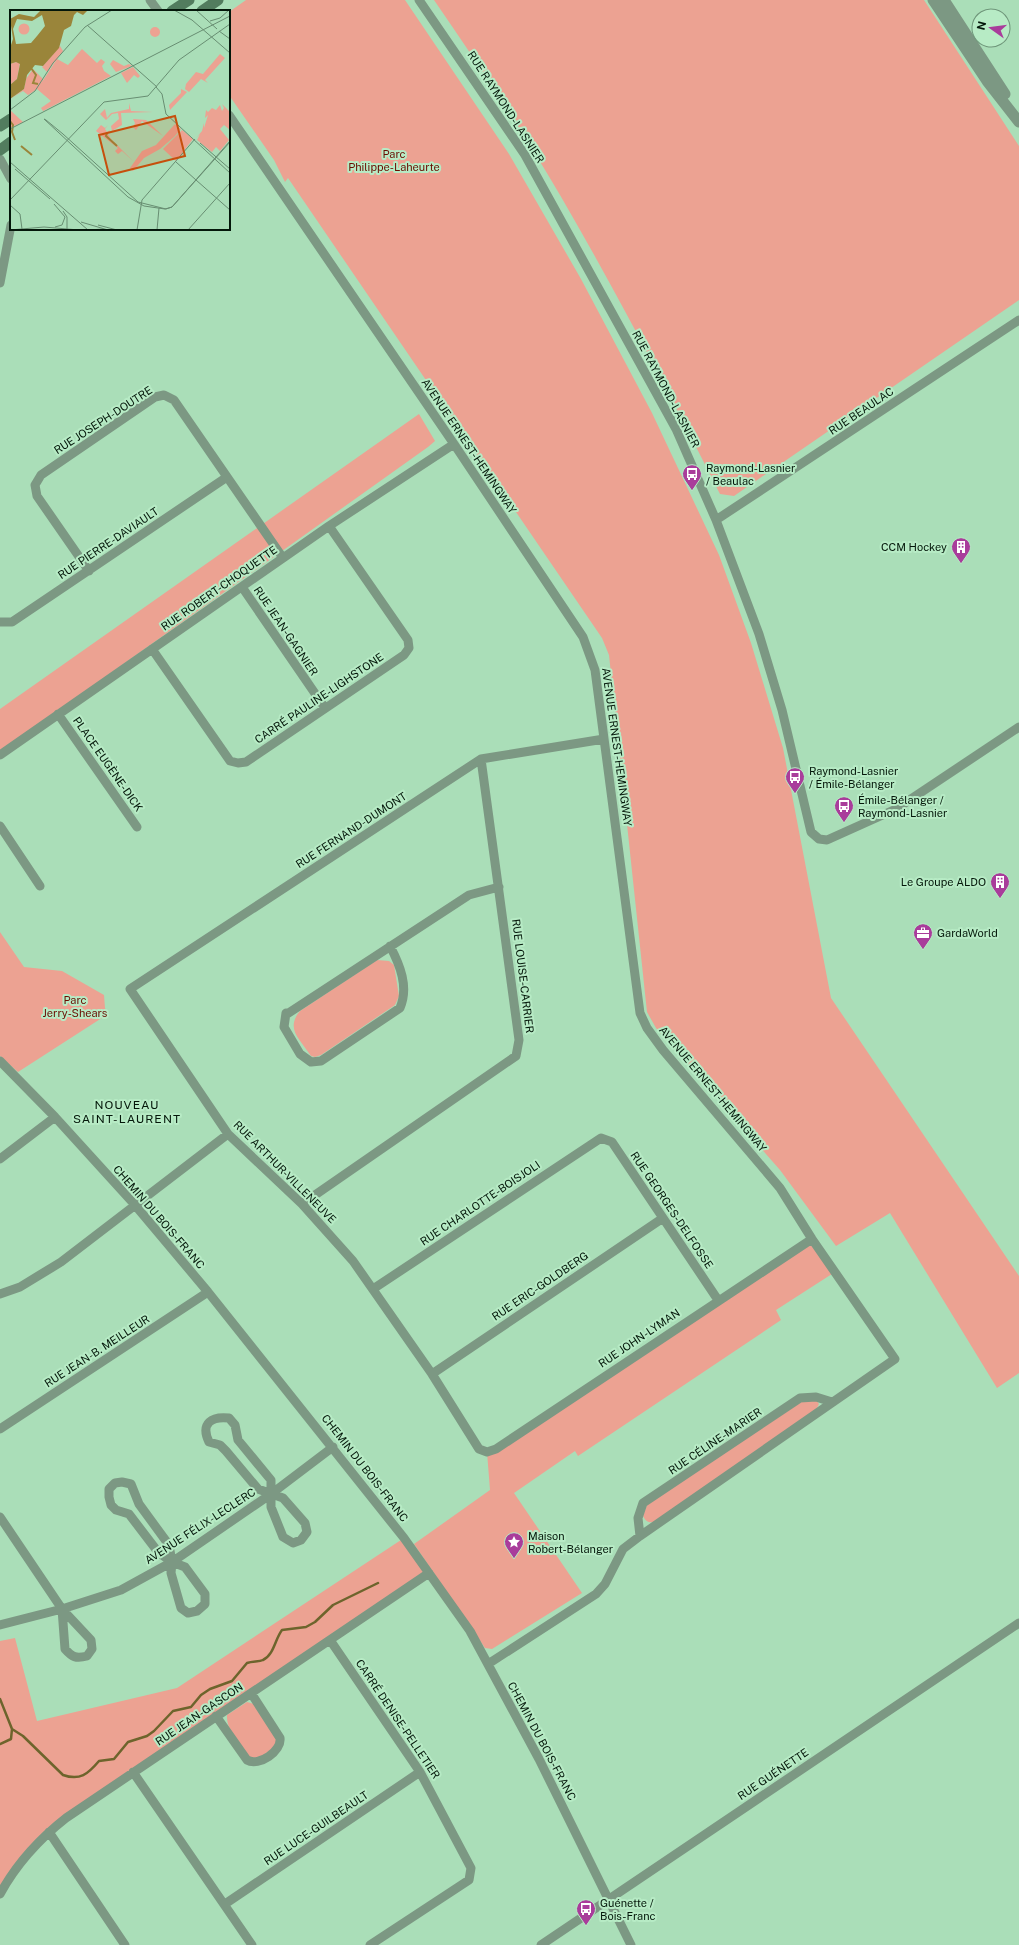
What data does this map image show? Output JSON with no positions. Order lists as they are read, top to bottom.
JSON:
{
  "streets": {
    "street": [
      "RUE RAYMOND-LASNIER",
      "RUE BEAULAC",
      "RUE JOSEPH-DOUTRE",
      "AVENUE ERNEST-HEMINGWAY",
      "RUE PIERRE-DAVIAULT",
      "RUE ROBERT-CHOQUETTE",
      "RUE JEAN-GAGNIER",
      "CARRÉ PAULINE-LIGHSTONE",
      "PLACE EUGÈNE-DICK",
      "RUE FERNAND-DUMONT",
      "RUE LOUISE-CARRIER",
      "RUE ARTHUR-VILLENEUVE",
      "RUE CHARLOTTE-BOISJOLI",
      "RUE GEORGES-DELFOSSE",
      "CHEMIN DU BOIS-FRANC",
      "RUE ERIC-GOLDBERG",
      "RUE JOHN-LYMAN",
      "RUE JEAN-B. MEILLEUR",
      "RUE CÉLINE-MARIER",
      "AVENUE FÉLIX-LECLERC",
      "RUE JEAN-GASCON",
      "CARRÉ DENISE-PELLETIER",
      "RUE GUÉNETTE",
      "RUE LUCE-GUILBEAULT"
    ]
  },
  "crossings": [
    ["RUE RAYMOND-LASNIER", "RUE BEAULAC"],
    ["RUE JOSEPH-DOUTRE", "RUE PIERRE-DAVIAULT"],
    ["RUE JOSEPH-DOUTRE", "RUE ROBERT-CHOQUETTE"],
    ["AVENUE ERNEST-HEMINGWAY", "RUE ROBERT-CHOQUETTE"],
    ["AVENUE ERNEST-HEMINGWAY", "RUE FERNAND-DUMONT"],
    ["AVENUE ERNEST-HEMINGWAY", "RUE JOHN-LYMAN"],
    ["AVENUE ERNEST-HEMINGWAY", "RUE CÉLINE-MARIER"],
    ["RUE ROBERT-CHOQUETTE", "RUE JEAN-GAGNIER"],
    ["RUE ROBERT-CHOQUETTE", "CARRÉ PAULINE-LIGHSTONE"],
    ["RUE ROBERT-CHOQUETTE", "PLACE EUGÈNE-DICK"],
    ["RUE JEAN-GAGNIER", "CARRÉ PAULINE-LIGHSTONE"],
    ["RUE FERNAND-DUMONT", "RUE LOUISE-CARRIER"],
    ["RUE FERNAND-DUMONT", "RUE ARTHUR-VILLENEUVE"],
    ["RUE LOUISE-CARRIER", "RUE ARTHUR-VILLENEUVE"],
    ["RUE ARTHUR-VILLENEUVE", "RUE CHARLOTTE-BOISJOLI"],
    ["RUE ARTHUR-VILLENEUVE", "RUE ERIC-GOLDBERG"],
    ["RUE ARTHUR-VILLENEUVE", "RUE JOHN-LYMAN"],
    ["RUE CHARLOTTE-BOISJOLI", "RUE GEORGES-DELFOSSE"],
    ["RUE GEORGES-DELFOSSE", "RUE ERIC-GOLDBERG"],
    ["RUE GEORGES-DELFOSSE", "RUE JOHN-LYMAN"],
    ["CHEMIN DU BOIS-FRANC", "RUE JEAN-B. MEILLEUR"],
    ["CHEMIN DU BOIS-FRANC", "AVENUE FÉLIX-LECLERC"],
    ["CHEMIN DU BOIS-FRANC", "RUE JEAN-GASCON"],
    ["CHEMIN DU BOIS-FRANC", "RUE GUÉNETTE"],
    ["RUE JEAN-GASCON", "CARRÉ DENISE-PELLETIER"],
    ["CARRÉ DENISE-PELLETIER", "RUE LUCE-GUILBEAULT"]
  ],
  "districts": ["NOUVEAU SAINT-LAURENT"],
  "parks": ["Parc Philippe-Laheurte", "Parc Jerry-Shears"],
  "places": {
    "bus stop": [
      "Raymond-Lasnier / Beaulac",
      "Raymond-Lasnier / Émile-Bélanger",
      "Émile-Bélanger / Raymond-Lasnier",
      "Guénette / Bois-Franc"
    ],
    "building": ["CCM Hockey", "Le Groupe ALDO"],
    "office": ["GardaWorld"],
    "place": ["Maison Robert-Bélanger"]
  },
  "north": "left"
}
